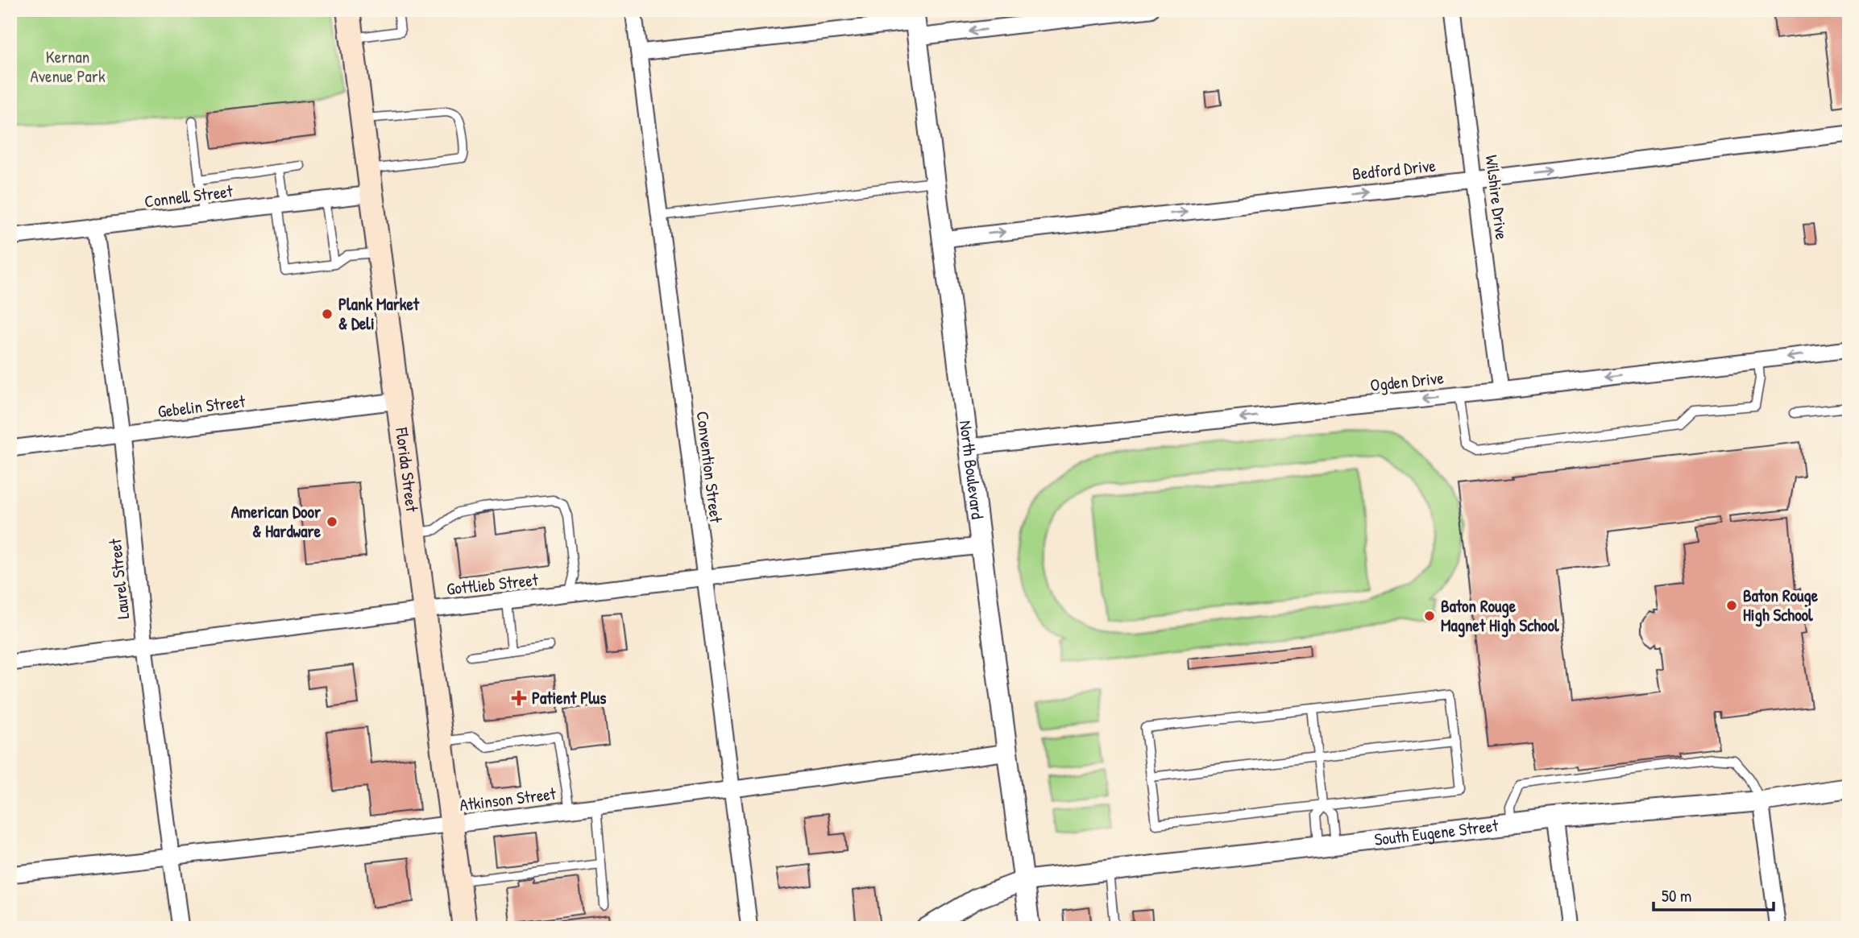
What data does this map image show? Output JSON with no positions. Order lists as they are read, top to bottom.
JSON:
{
  "streets": {
    "main road": ["Florida Street"],
    "street": [
      "Bedford Drive",
      "Connell Street",
      "Wilshire Drive",
      "Ogden Drive",
      "Gebelin Street",
      "Convention Street",
      "North Boulevard",
      "Laurel Street",
      "Gottlieb Street",
      "Atkinson Street",
      "South Eugene Street"
    ]
  },
  "crossings": [
    ["Bedford Drive", "Wilshire Drive"],
    ["Bedford Drive", "North Boulevard"],
    ["Connell Street", "Florida Street"],
    ["Connell Street", "Laurel Street"],
    ["Wilshire Drive", "Ogden Drive"],
    ["Ogden Drive", "North Boulevard"],
    ["Gebelin Street", "Florida Street"],
    ["Gebelin Street", "Laurel Street"],
    ["Convention Street", "Gottlieb Street"],
    ["Convention Street", "Atkinson Street"],
    ["Florida Street", "Gottlieb Street"],
    ["Florida Street", "Atkinson Street"],
    ["North Boulevard", "Gottlieb Street"],
    ["North Boulevard", "Atkinson Street"],
    ["North Boulevard", "South Eugene Street"],
    ["Laurel Street", "Gottlieb Street"],
    ["Laurel Street", "Atkinson Street"]
  ],
  "one_way": ["Bedford Drive", "Ogden Drive"],
  "parks": ["Kernan Avenue Park"],
  "places": {
    "other": [
      "Plank Market & Deli",
      "American Door & Hardware",
      "Baton Rouge High School",
      "Baton Rouge Magnet High School"
    ],
    "health": ["Patient Plus"]
  },
  "scale_bar": "50 m"
}
